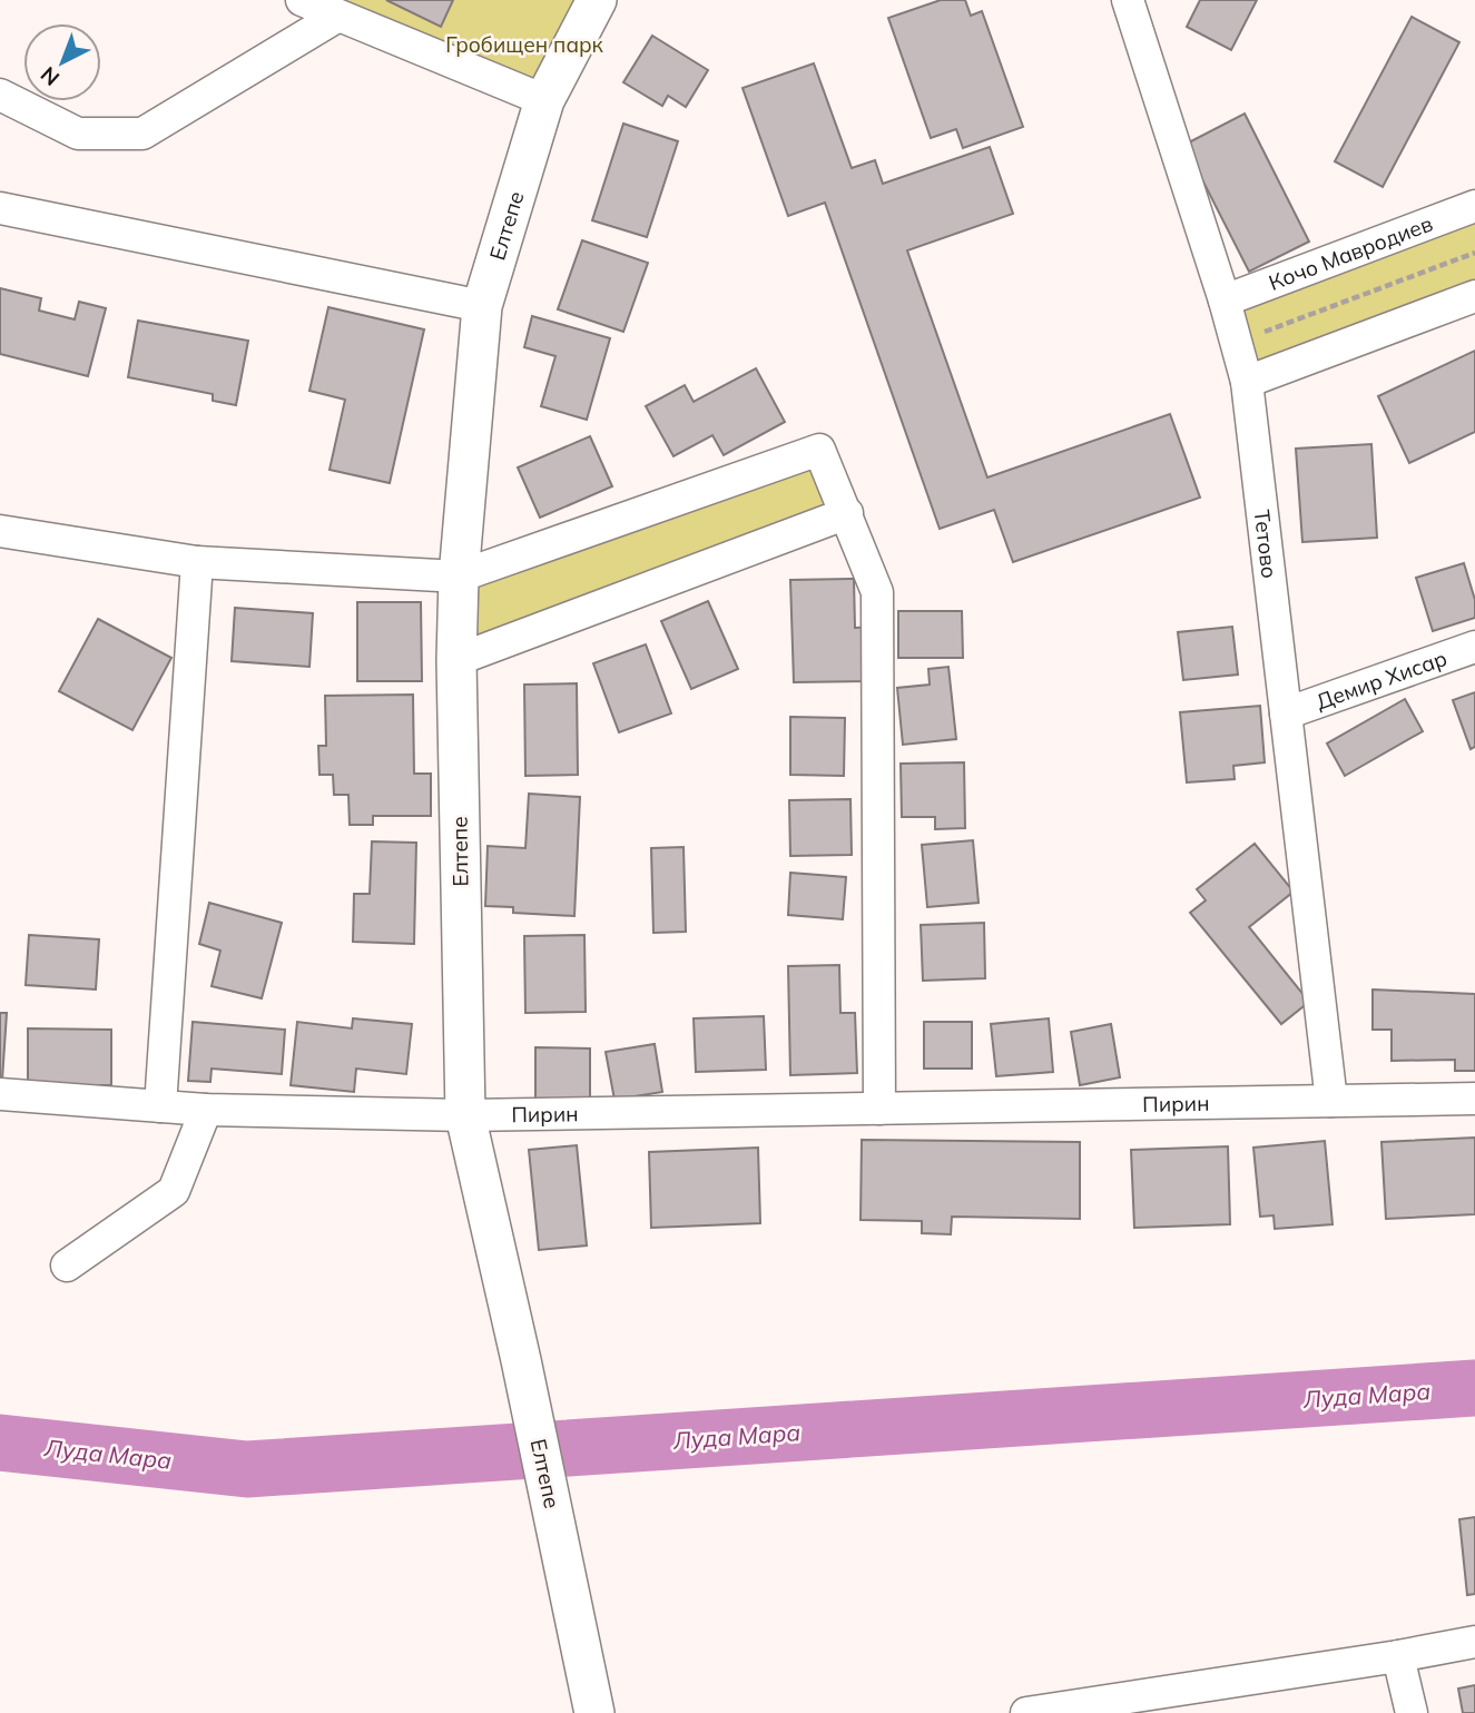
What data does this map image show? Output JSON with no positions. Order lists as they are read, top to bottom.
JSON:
{
  "streets": {
    "main road": ["Елтепе"],
    "street": [
      "Кочо Мавродиев",
      "Тетово",
      "Демир Хисар",
      "Пирин"
    ]
  },
  "crossings": [
    ["Елтепе", "Пирин"],
    ["Кочо Мавродиев", "Тетово"],
    ["Тетово", "Демир Хисар"],
    ["Тетово", "Пирин"]
  ],
  "water": ["Луда Мара"],
  "parks": ["Гробищен парк"],
  "north": "bottom left"
}
